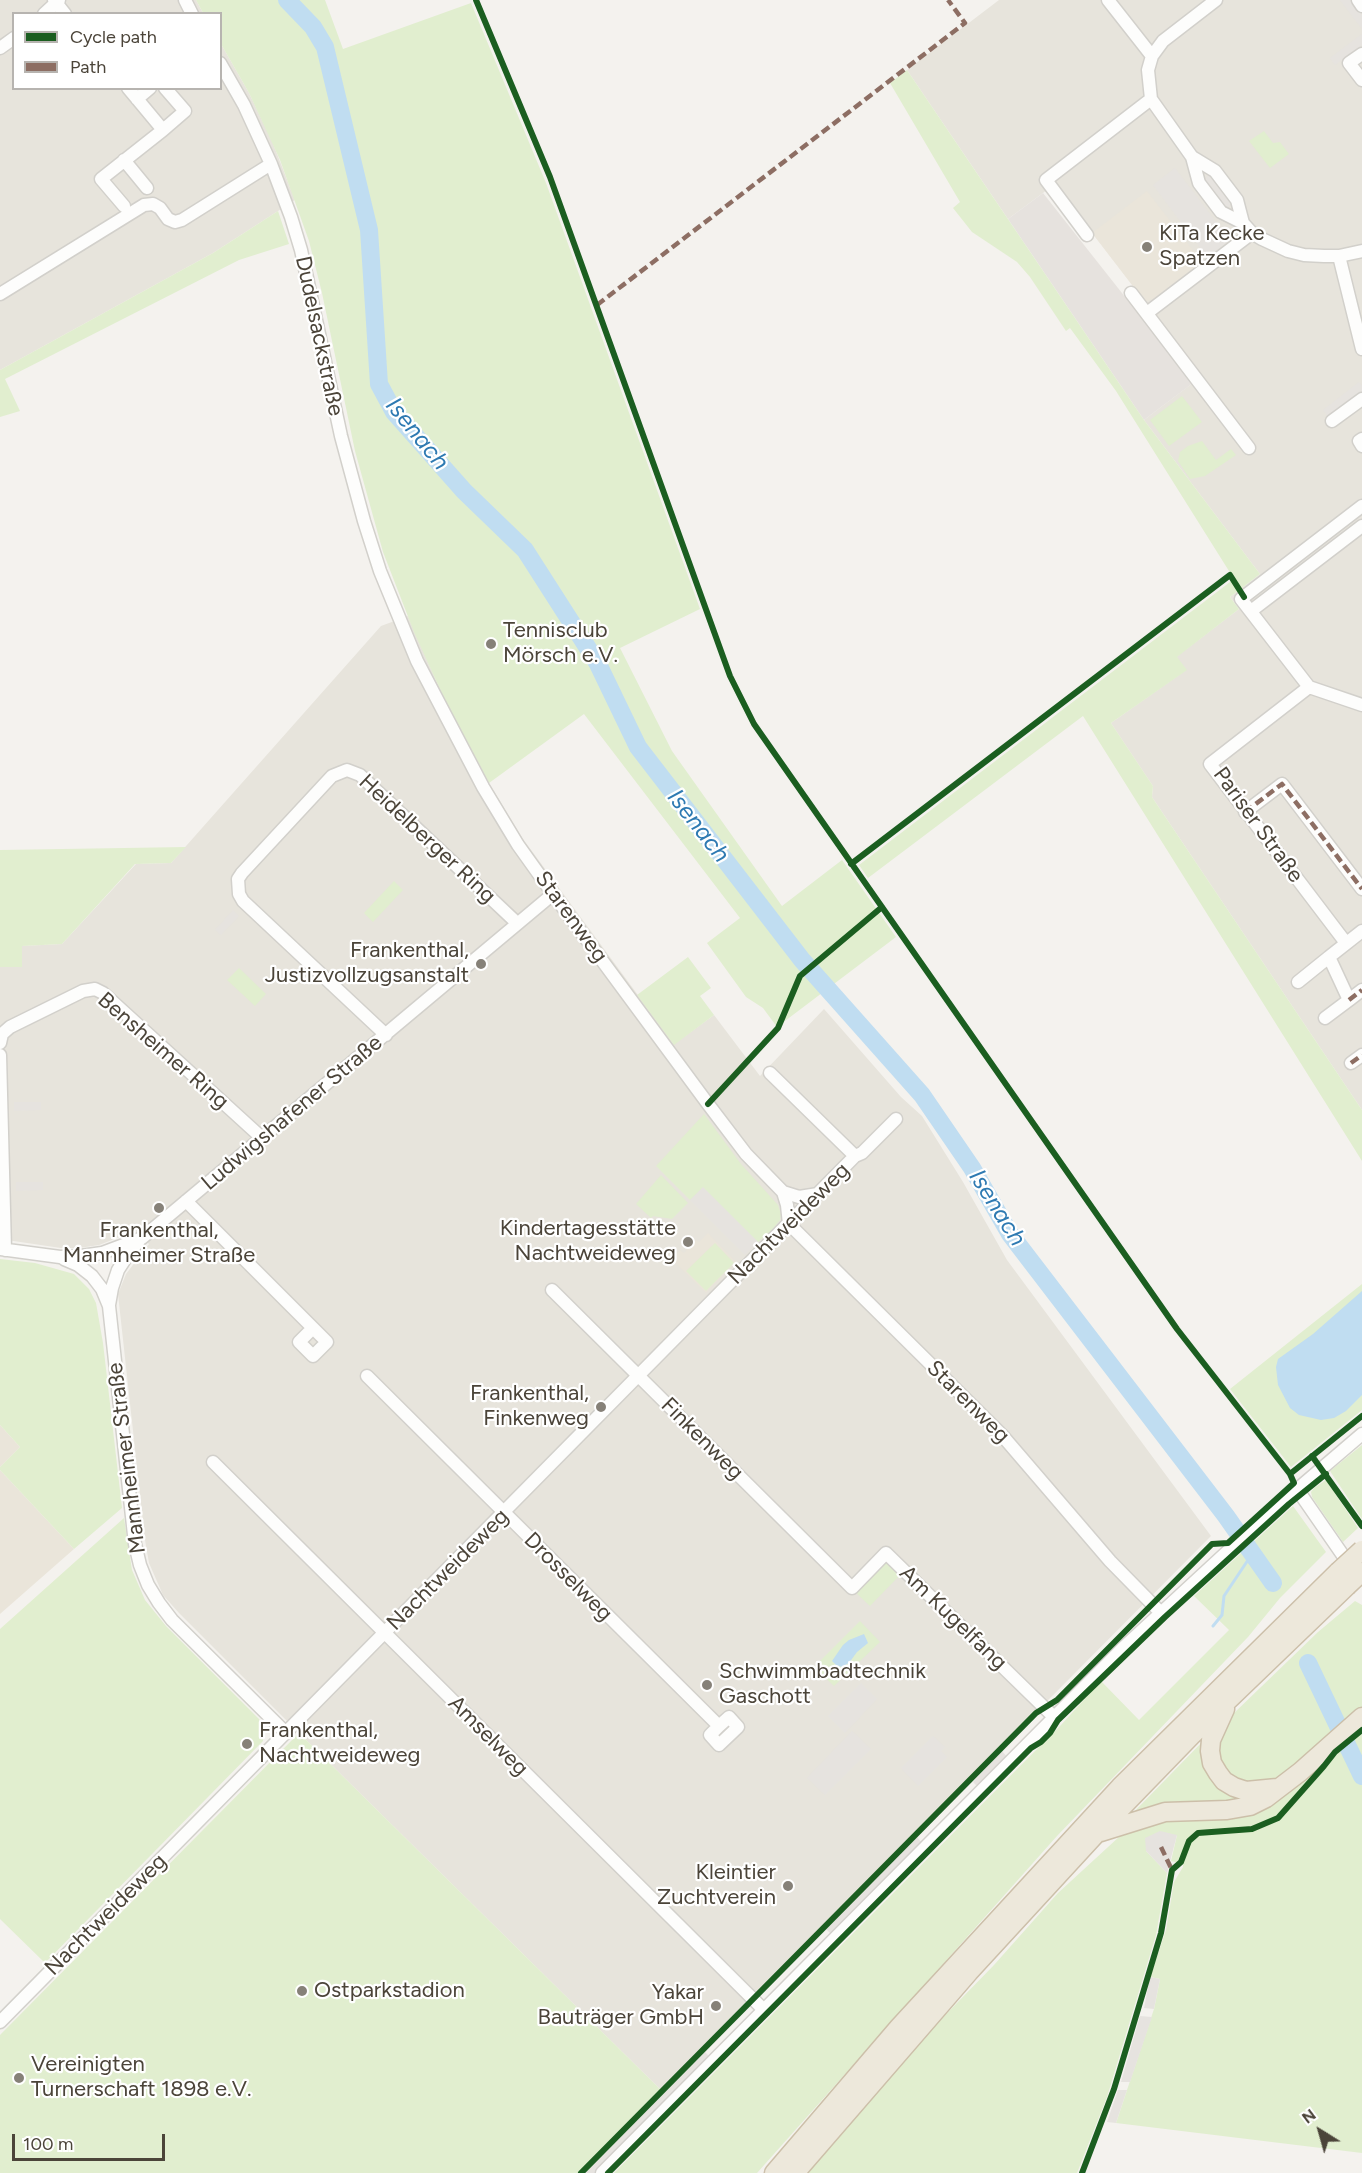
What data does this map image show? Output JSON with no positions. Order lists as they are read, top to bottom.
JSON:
{
  "streets": {
    "street": [
      "Dudelsackstraße",
      "Pariser Straße",
      "Heidelberger Ring",
      "Starenweg",
      "Bensheimer Ring",
      "Ludwigshafener Straße",
      "Nachtweideweg",
      "Finkenweg",
      "Mannheimer Straße",
      "Drosselweg",
      "Am Kugelfang",
      "Amselweg"
    ]
  },
  "crossings": [
    ["Dudelsackstraße", "Starenweg"],
    ["Heidelberger Ring", "Ludwigshafener Straße"],
    ["Starenweg", "Ludwigshafener Straße"],
    ["Starenweg", "Nachtweideweg"],
    ["Bensheimer Ring", "Ludwigshafener Straße"],
    ["Ludwigshafener Straße", "Mannheimer Straße"],
    ["Nachtweideweg", "Finkenweg"],
    ["Nachtweideweg", "Mannheimer Straße"],
    ["Nachtweideweg", "Drosselweg"],
    ["Nachtweideweg", "Amselweg"],
    ["Finkenweg", "Am Kugelfang"]
  ],
  "water": ["Isenach"],
  "places": [
    "KiTa Kecke Spatzen",
    "Tennisclub Mörsch e.V.",
    "Frankenthal, Justizvollzugsanstalt",
    "Frankenthal, Mannheimer Straße",
    "Kindertagesstätte Nachtweideweg",
    "Frankenthal, Finkenweg",
    "Schwimmbadtechnik Gaschott",
    "Frankenthal, Nachtweideweg",
    "Kleintier Zuchtverein",
    "Ostparkstadion",
    "Yakar Bauträger GmbH",
    "Vereinigten Turnerschaft 1898 e.V."
  ],
  "legend": ["Cycle path", "Path"],
  "scale_bar": "100 m",
  "north": "top left"
}
